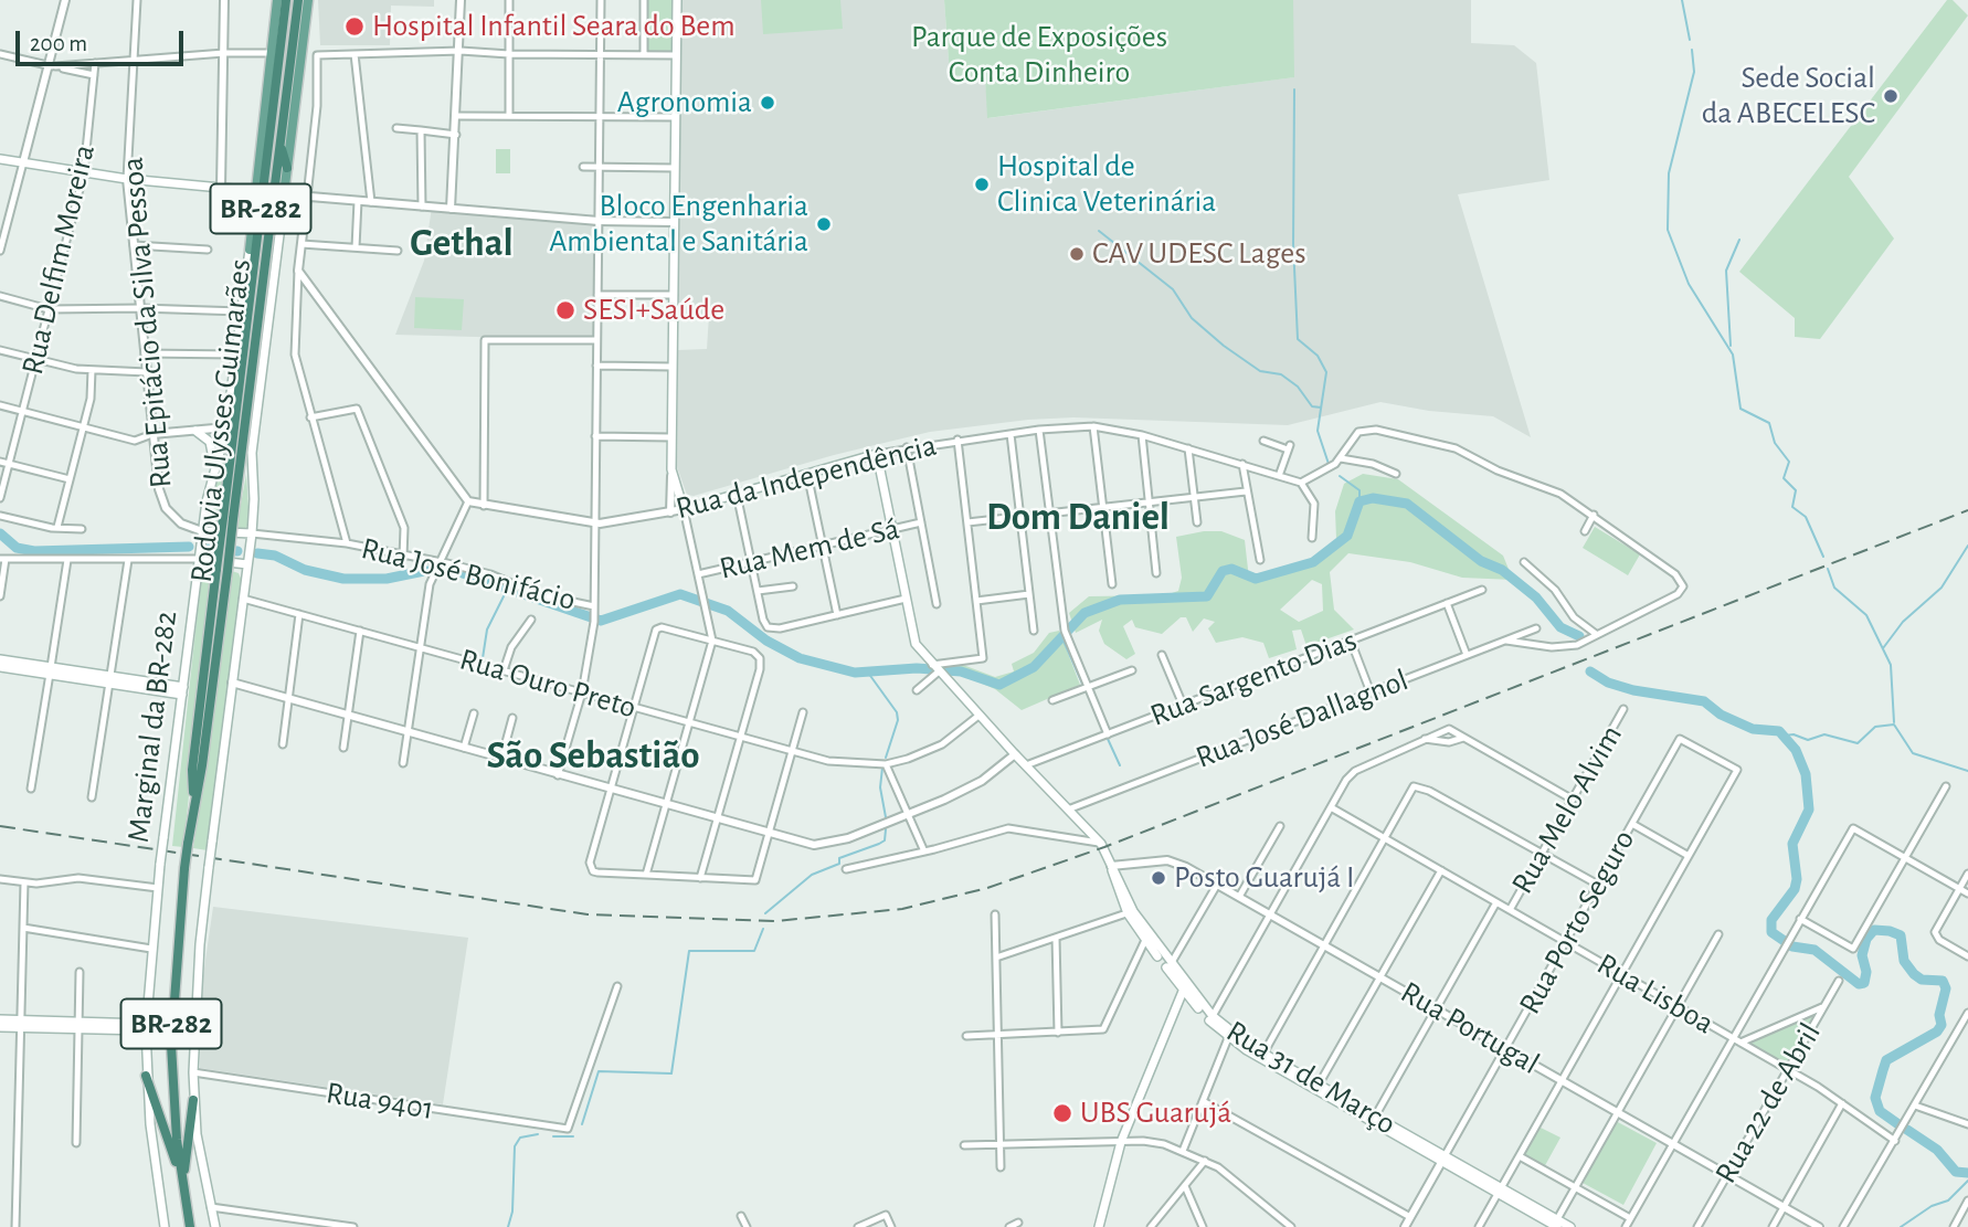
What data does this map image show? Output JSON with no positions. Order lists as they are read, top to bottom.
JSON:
{
  "streets": {
    "highway": ["BR-282", "Rodovia Ulysses Guimarães"],
    "main road": ["Rua da Independência", "Marginal da BR-282", "Rua 31 de Março"],
    "street": [
      "Rua Delfim Moreira",
      "Rua Epitácio da Silva Pessoa",
      "Rua Mem de Sá",
      "Rua José Bonifácio",
      "Rua Sargento Dias",
      "Rua Ouro Preto",
      "Rua José Dallagnol",
      "Rua Melo Alvim",
      "Rua Porto Seguro",
      "Rua Lisboa",
      "Rua Portugal",
      "Rua 9401",
      "Rua 22 de Abril"
    ]
  },
  "crossings": [
    ["Rua Epitácio da Silva Pessoa", "Marginal da BR-282"],
    ["Rua da Independência", "Rua 31 de Março"],
    ["Rua Mem de Sá", "Rua 31 de Março"],
    ["Rua Sargento Dias", "Rua 31 de Março"],
    ["Rua Ouro Preto", "Rua 31 de Março"],
    ["Rua José Dallagnol", "Rua 31 de Março"],
    ["Rua Melo Alvim", "Rua Lisboa"],
    ["Rua Porto Seguro", "Rua Lisboa"],
    ["Rua Porto Seguro", "Rua Portugal"],
    ["Rua Porto Seguro", "Rua 31 de Março"],
    ["Rua Lisboa", "Rua 22 de Abril"],
    ["Rua Portugal", "Rua 31 de Março"],
    ["Rua Portugal", "Rua 22 de Abril"]
  ],
  "districts": ["Gethal", "Dom Daniel", "São Sebastião"],
  "parks": ["Parque de Exposições Conta Dinheiro"],
  "places": [
    "Hospital Infantil Seara do Bem",
    "Sede Social da ABECELESC",
    "Agronomia",
    "Hospital de Clinica Veterinária",
    "Bloco Engenharia Ambiental e Sanitária",
    "CAV UDESC Lages",
    "SESI+Saúde",
    "Posto Guarujá I",
    "UBS Guarujá"
  ],
  "scale_bar": "200 m"
}
